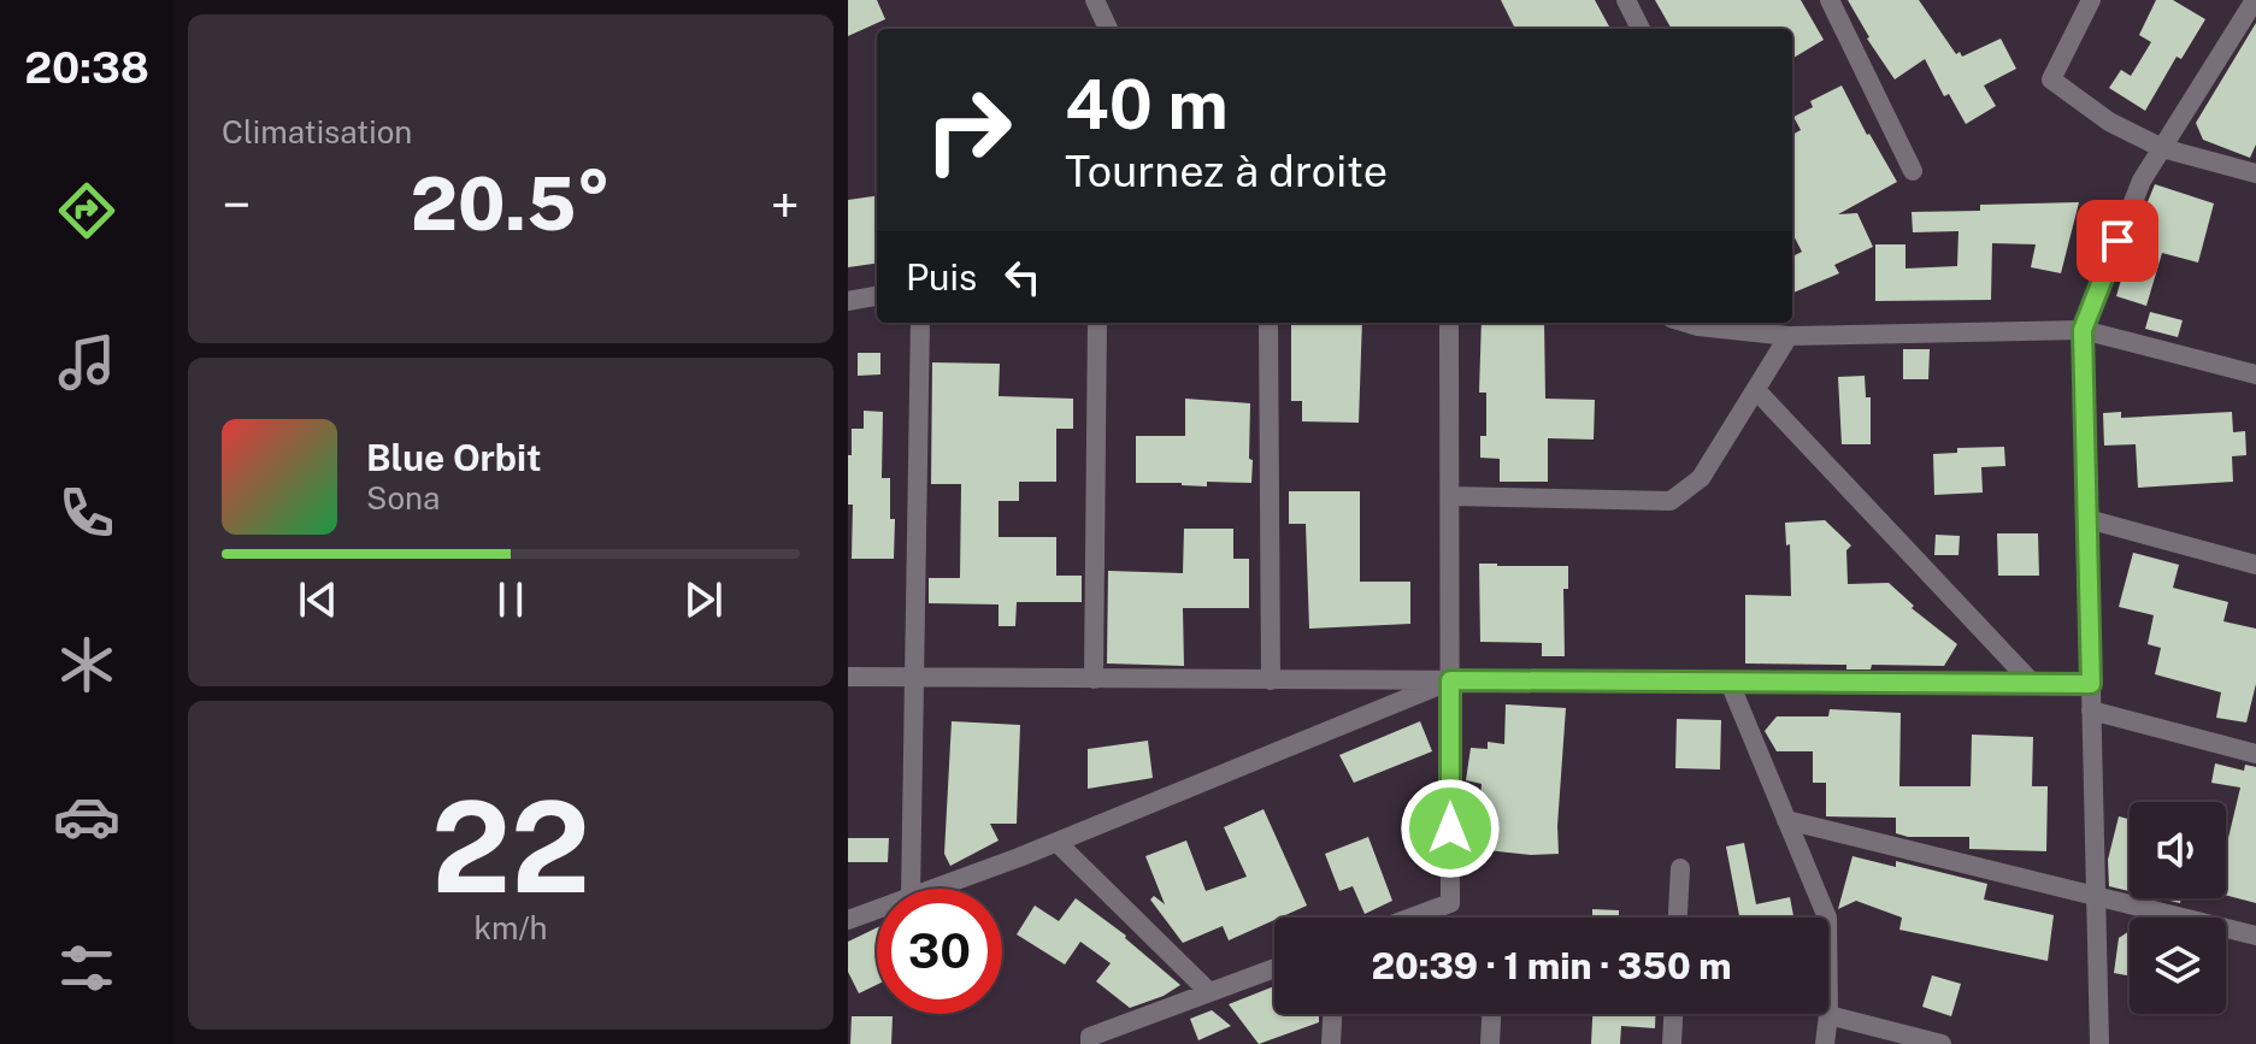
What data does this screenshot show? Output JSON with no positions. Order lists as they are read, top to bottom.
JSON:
{
  "page": {
    "tabs": "20:38",
    "tile": [
      "Climatisation",
      ["22", "km/h"]
    ],
    "turn": ["40 m", "Tournez à droite"],
    "heat": ["−", "20.5°", "+"],
    "then": "Puis",
    "song": ["Blue Orbit", "Sona"],
    "limit": "30",
    "trip": "20:39 · 1 min · 350 m"
  }
}
